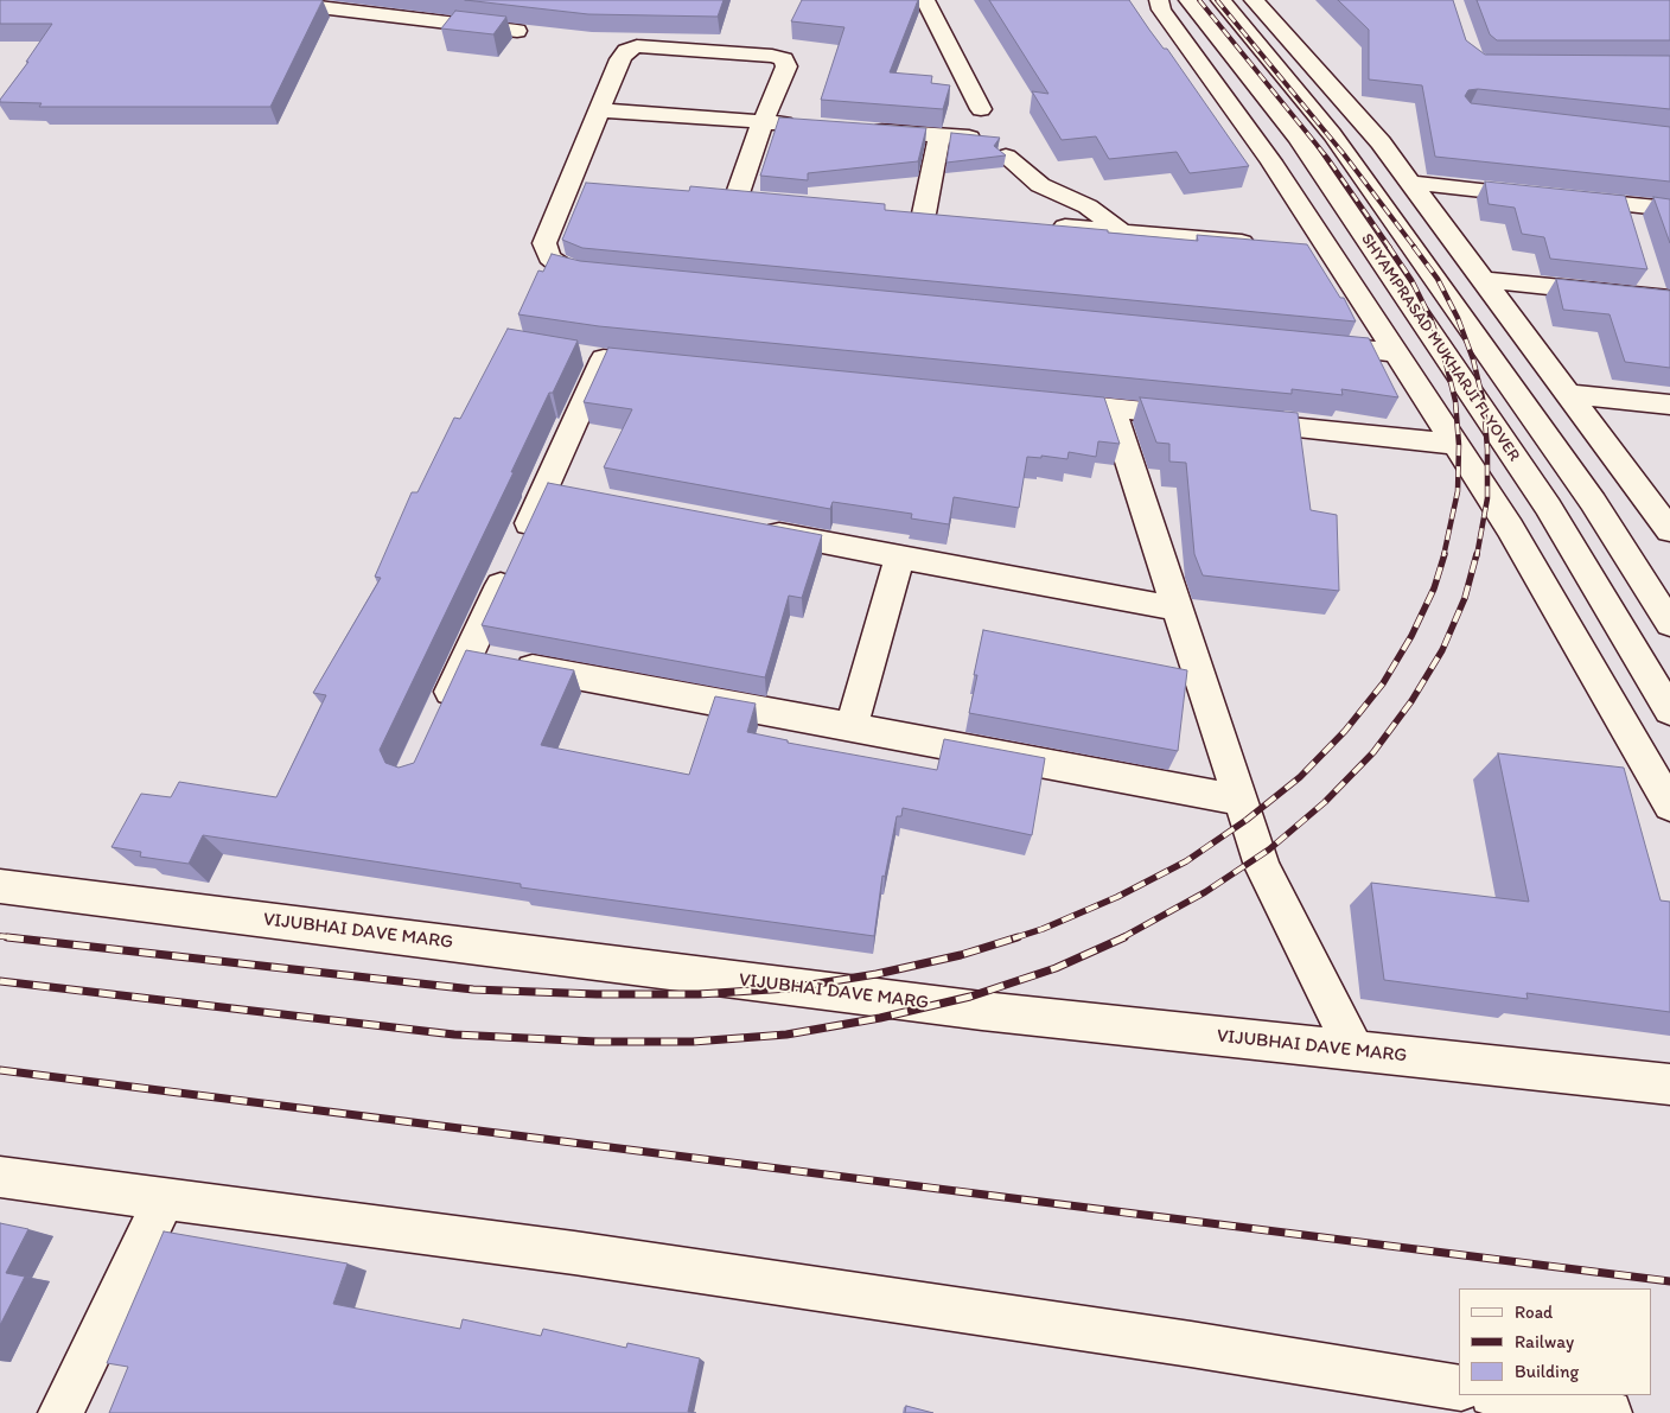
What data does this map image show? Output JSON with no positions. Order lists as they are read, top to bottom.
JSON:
{
  "streets": {
    "street": ["SHYAMPRASAD MUKHARJI FLYOVER", "VIJUBHAI DAVE MARG"]
  },
  "legend": ["Road", "Railway", "Building"]
}
